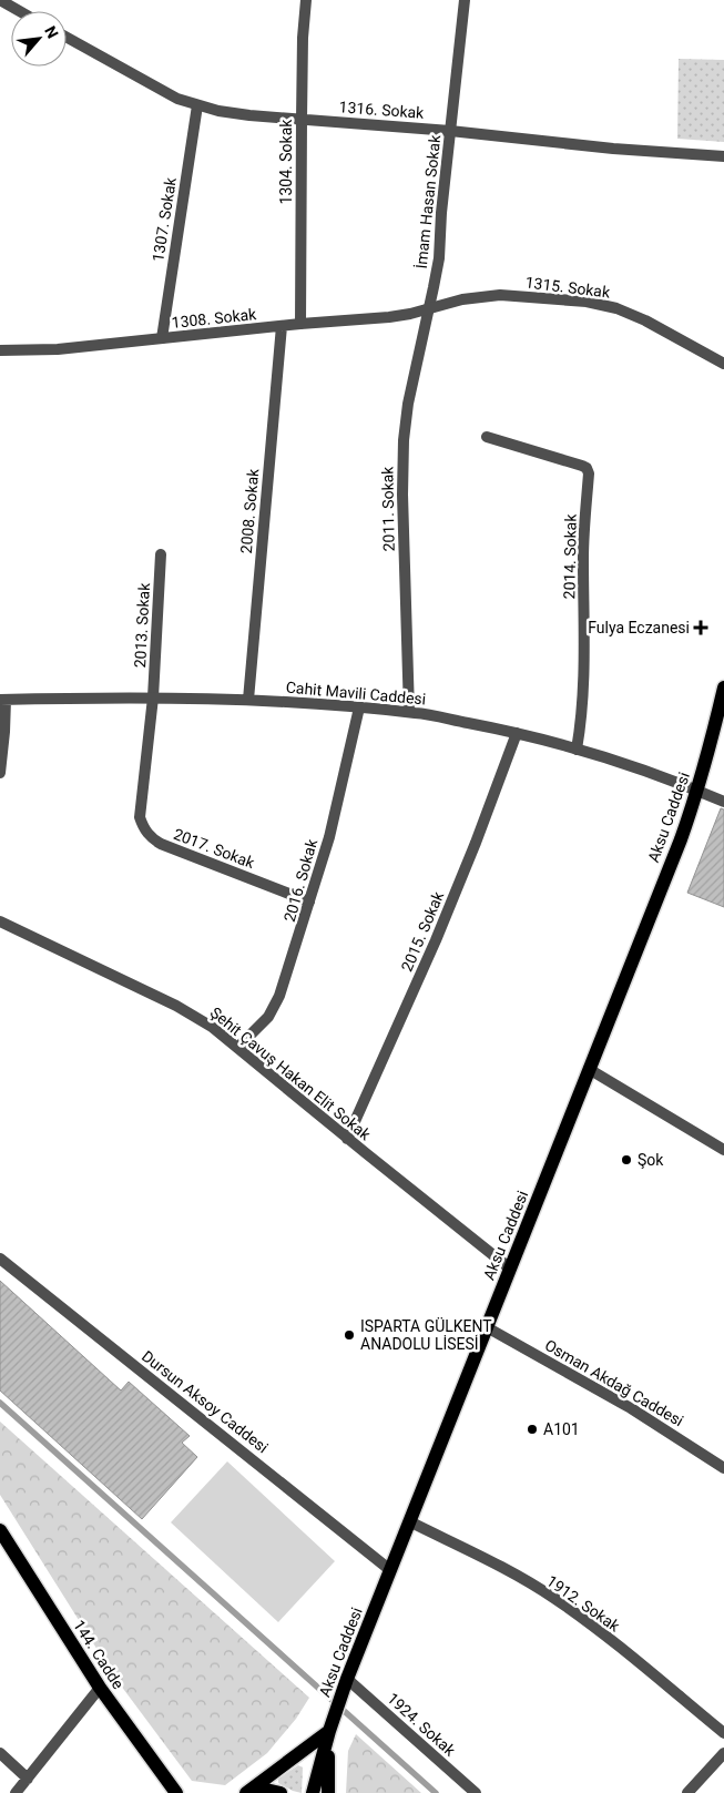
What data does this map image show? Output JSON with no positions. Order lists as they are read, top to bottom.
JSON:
{
  "streets": {
    "main road": ["Aksu Caddesi", "144. Cadde"],
    "street": [
      "1316. Sokak",
      "1304. Sokak",
      "İmam Hasan Sokak",
      "1307. Sokak",
      "1315. Sokak",
      "1308. Sokak",
      "2011. Sokak",
      "2008. Sokak",
      "2014. Sokak",
      "2013. Sokak",
      "Cahit Mavili Caddesi",
      "2017. Sokak",
      "2016. Sokak",
      "2015. Sokak",
      "Şehit Çavuş Hakan Elit Sokak",
      "Osman Akdağ Caddesi",
      "Dursun Aksoy Caddesi",
      "1912. Sokak",
      "1924. Sokak"
    ]
  },
  "crossings": [
    ["1316. Sokak", "1304. Sokak"],
    ["1316. Sokak", "İmam Hasan Sokak"],
    ["1316. Sokak", "1307. Sokak"],
    ["1304. Sokak", "1308. Sokak"],
    ["İmam Hasan Sokak", "1315. Sokak"],
    ["İmam Hasan Sokak", "1308. Sokak"],
    ["İmam Hasan Sokak", "2011. Sokak"],
    ["1307. Sokak", "1308. Sokak"],
    ["1315. Sokak", "1308. Sokak"],
    ["1315. Sokak", "2011. Sokak"],
    ["1308. Sokak", "2011. Sokak"],
    ["1308. Sokak", "2008. Sokak"],
    ["2011. Sokak", "Cahit Mavili Caddesi"],
    ["2008. Sokak", "Cahit Mavili Caddesi"],
    ["2014. Sokak", "Cahit Mavili Caddesi"],
    ["2013. Sokak", "Cahit Mavili Caddesi"],
    ["2013. Sokak", "2017. Sokak"],
    ["Cahit Mavili Caddesi", "Aksu Caddesi"],
    ["Cahit Mavili Caddesi", "2017. Sokak"],
    ["Cahit Mavili Caddesi", "2016. Sokak"],
    ["Cahit Mavili Caddesi", "2015. Sokak"],
    ["Aksu Caddesi", "Şehit Çavuş Hakan Elit Sokak"],
    ["Aksu Caddesi", "Osman Akdağ Caddesi"],
    ["Aksu Caddesi", "Dursun Aksoy Caddesi"],
    ["Aksu Caddesi", "1912. Sokak"],
    ["Aksu Caddesi", "1924. Sokak"],
    ["2017. Sokak", "2016. Sokak"],
    ["2016. Sokak", "Şehit Çavuş Hakan Elit Sokak"],
    ["2015. Sokak", "Şehit Çavuş Hakan Elit Sokak"]
  ],
  "places": {
    "health": ["Fulya Eczanesi"],
    "other": ["Şok", "ISPARTA GÜLKENT ANADOLU LİSESİ", "A101"]
  },
  "north": "top right"
}
